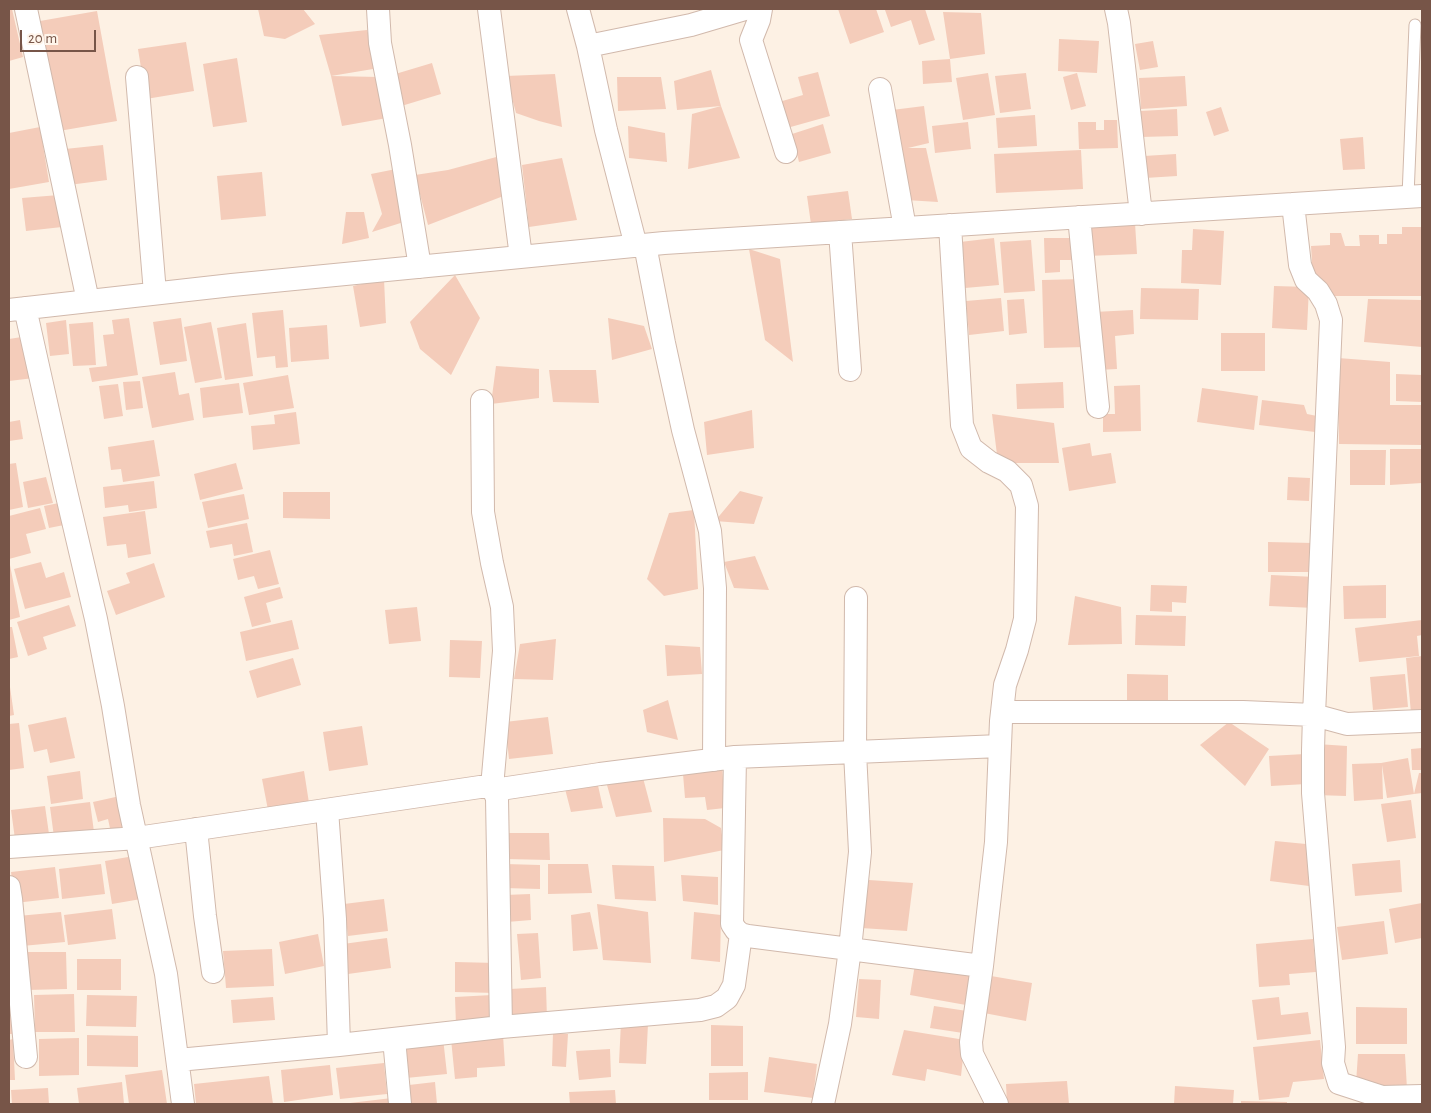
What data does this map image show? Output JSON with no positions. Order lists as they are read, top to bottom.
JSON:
{
  "scale_bar": "20 m"
}
